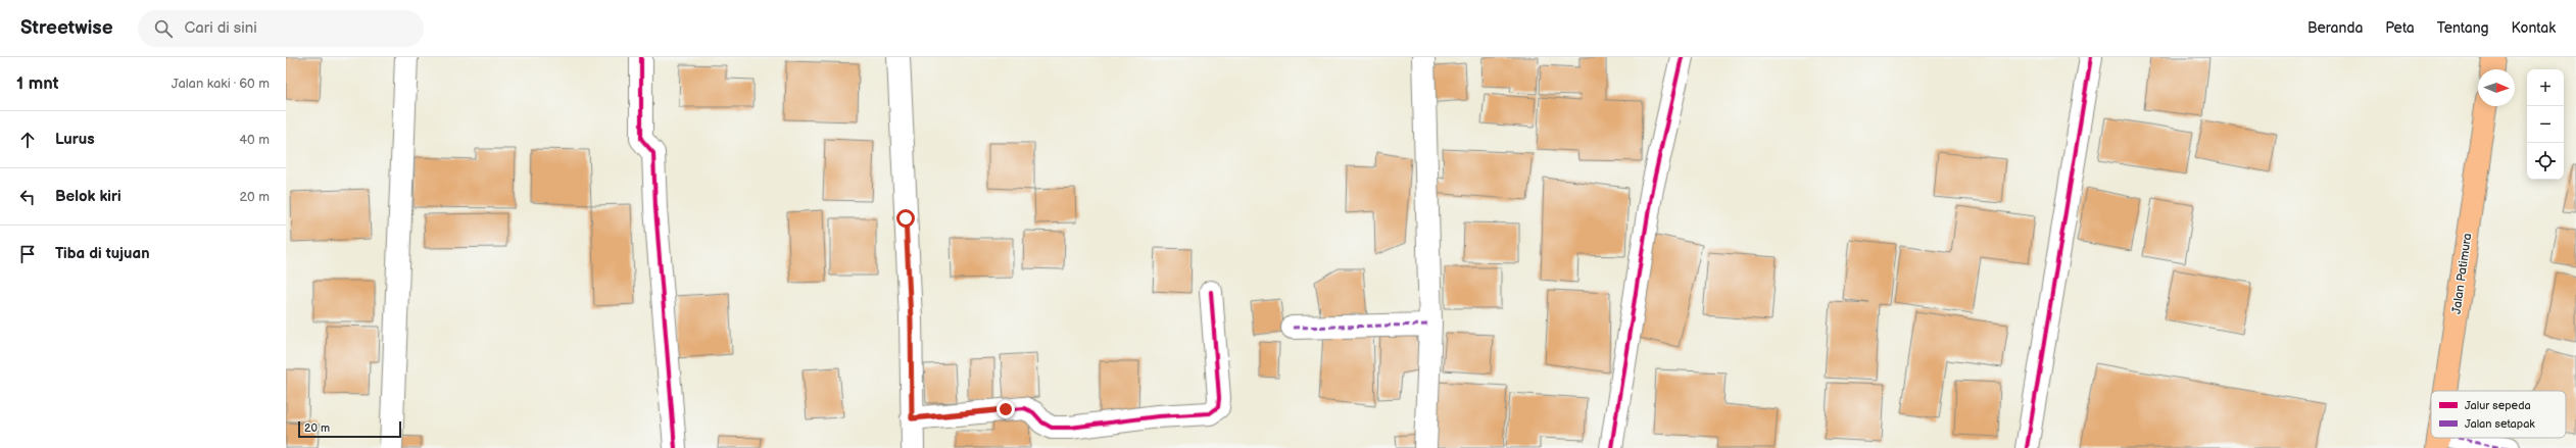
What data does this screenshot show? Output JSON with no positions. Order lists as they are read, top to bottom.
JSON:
{
  "streets": {
    "highway": ["Jalan Patimura"]
  },
  "legend": ["Jalur sepeda", "Jalan setapak"],
  "scale_bar": "20 m",
  "north": "right",
  "page": {
    "header": "Streetwise",
    "search": "Cari di sini",
    "nav": [
      "Beranda",
      "Peta",
      "Tentang",
      "Kontak"
    ],
    "heading": ["1 mnt", "Jalan kaki · 60 m"],
    "map_buttons": ["+", "−"],
    "list": [
      ["Lurus", "40 m"],
      ["Belok kiri", "20 m"],
      "Tiba di tujuan"
    ],
    "scale": "20 m"
  }
}
